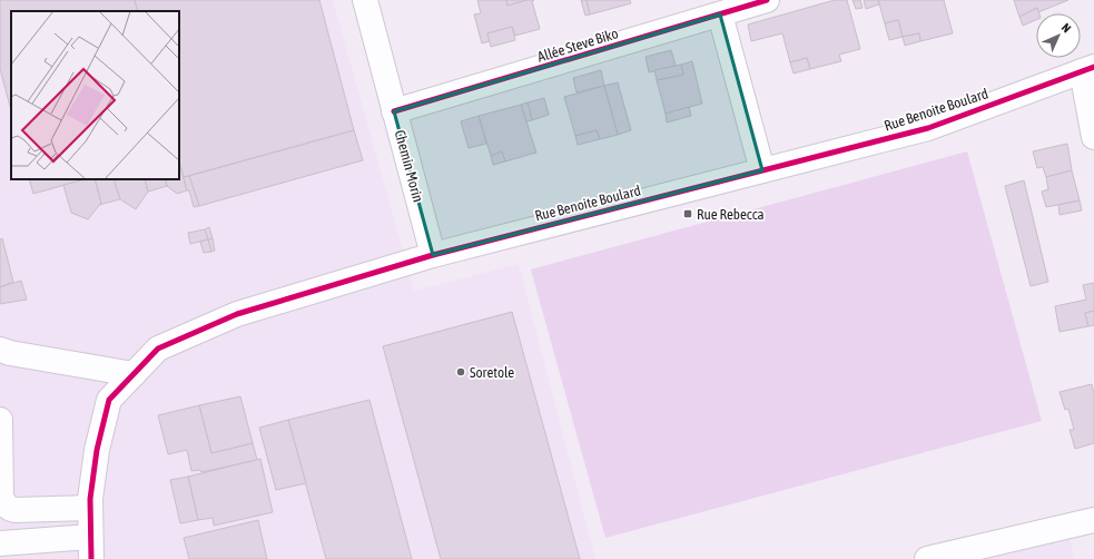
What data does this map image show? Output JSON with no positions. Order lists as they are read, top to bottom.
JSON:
{
  "streets": {
    "street": ["Allée Steve Biko", "Rue Benoite Boulard", "Chemin Morin"]
  },
  "crossings": [
    ["Allée Steve Biko", "Chemin Morin"],
    ["Rue Benoite Boulard", "Chemin Morin"]
  ],
  "places": {
    "transit": ["Rue Rebecca"],
    "other": ["Soretole"]
  },
  "north": "top right"
}
